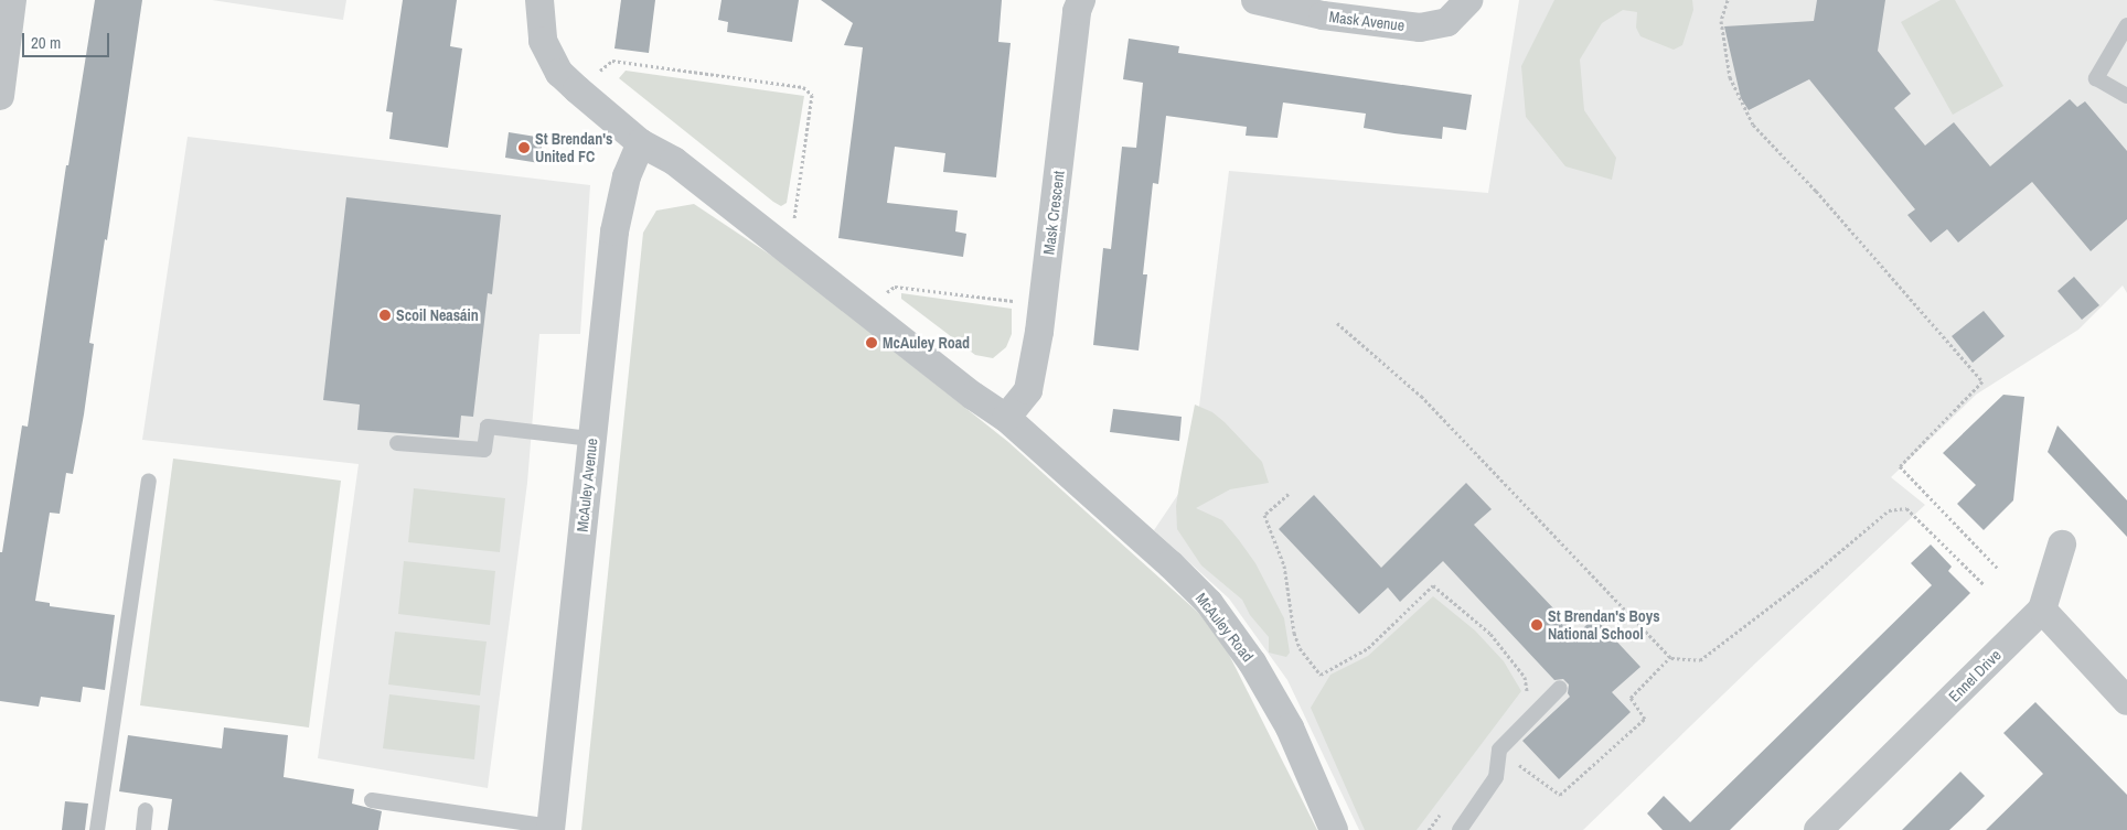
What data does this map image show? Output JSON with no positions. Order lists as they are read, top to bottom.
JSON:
{
  "streets": {
    "street": [
      "Mask Avenue",
      "Mask Crescent",
      "McAuley Avenue",
      "McAuley Road",
      "Ennel Drive"
    ]
  },
  "crossings": [
    ["Mask Crescent", "McAuley Road"],
    ["McAuley Avenue", "McAuley Road"]
  ],
  "places": [
    "St Brendan's United FC",
    "Scoil Neasáin",
    "McAuley Road",
    "St Brendan's Boys National School"
  ],
  "scale_bar": "20 m"
}
